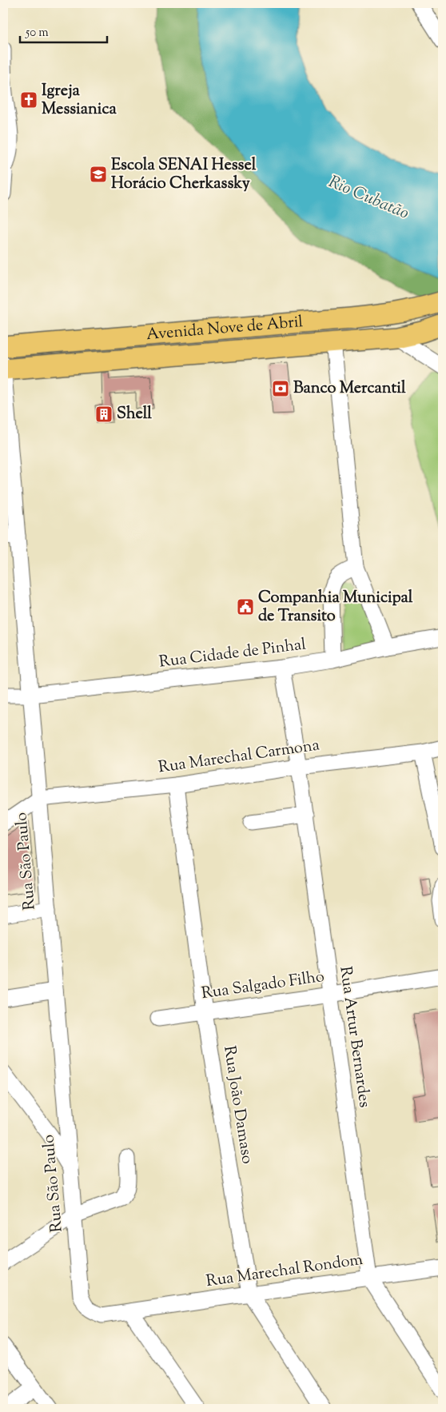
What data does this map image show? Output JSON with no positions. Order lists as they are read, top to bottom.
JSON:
{
  "streets": {
    "main road": ["Avenida Nove de Abril"],
    "street": [
      "Rua Cidade de Pinhal",
      "Rua Marechal Carmona",
      "Rua São Paulo",
      "Rua Salgado Filho",
      "Rua Artur Bernardes",
      "Rua João Damaso",
      "Rua Marechal Rondom"
    ]
  },
  "crossings": [
    ["Avenida Nove de Abril", "Rua São Paulo"],
    ["Rua Cidade de Pinhal", "Rua São Paulo"],
    ["Rua Cidade de Pinhal", "Rua Artur Bernardes"],
    ["Rua Marechal Carmona", "Rua São Paulo"],
    ["Rua Marechal Carmona", "Rua Artur Bernardes"],
    ["Rua Marechal Carmona", "Rua João Damaso"],
    ["Rua São Paulo", "Rua Marechal Rondom"],
    ["Rua Salgado Filho", "Rua Artur Bernardes"],
    ["Rua Salgado Filho", "Rua João Damaso"],
    ["Rua Artur Bernardes", "Rua Marechal Rondom"],
    ["Rua João Damaso", "Rua Marechal Rondom"]
  ],
  "water": ["Rio Cubatão"],
  "places": {
    "church": ["Igreja Messianica"],
    "school or university": ["Escola SENAI Hessel Horácio Cherkassky"],
    "bank": ["Banco Mercantil"],
    "building": ["Shell"],
    "public building": ["Companhia Municipal de Transito"]
  },
  "scale_bar": "50 m"
}
